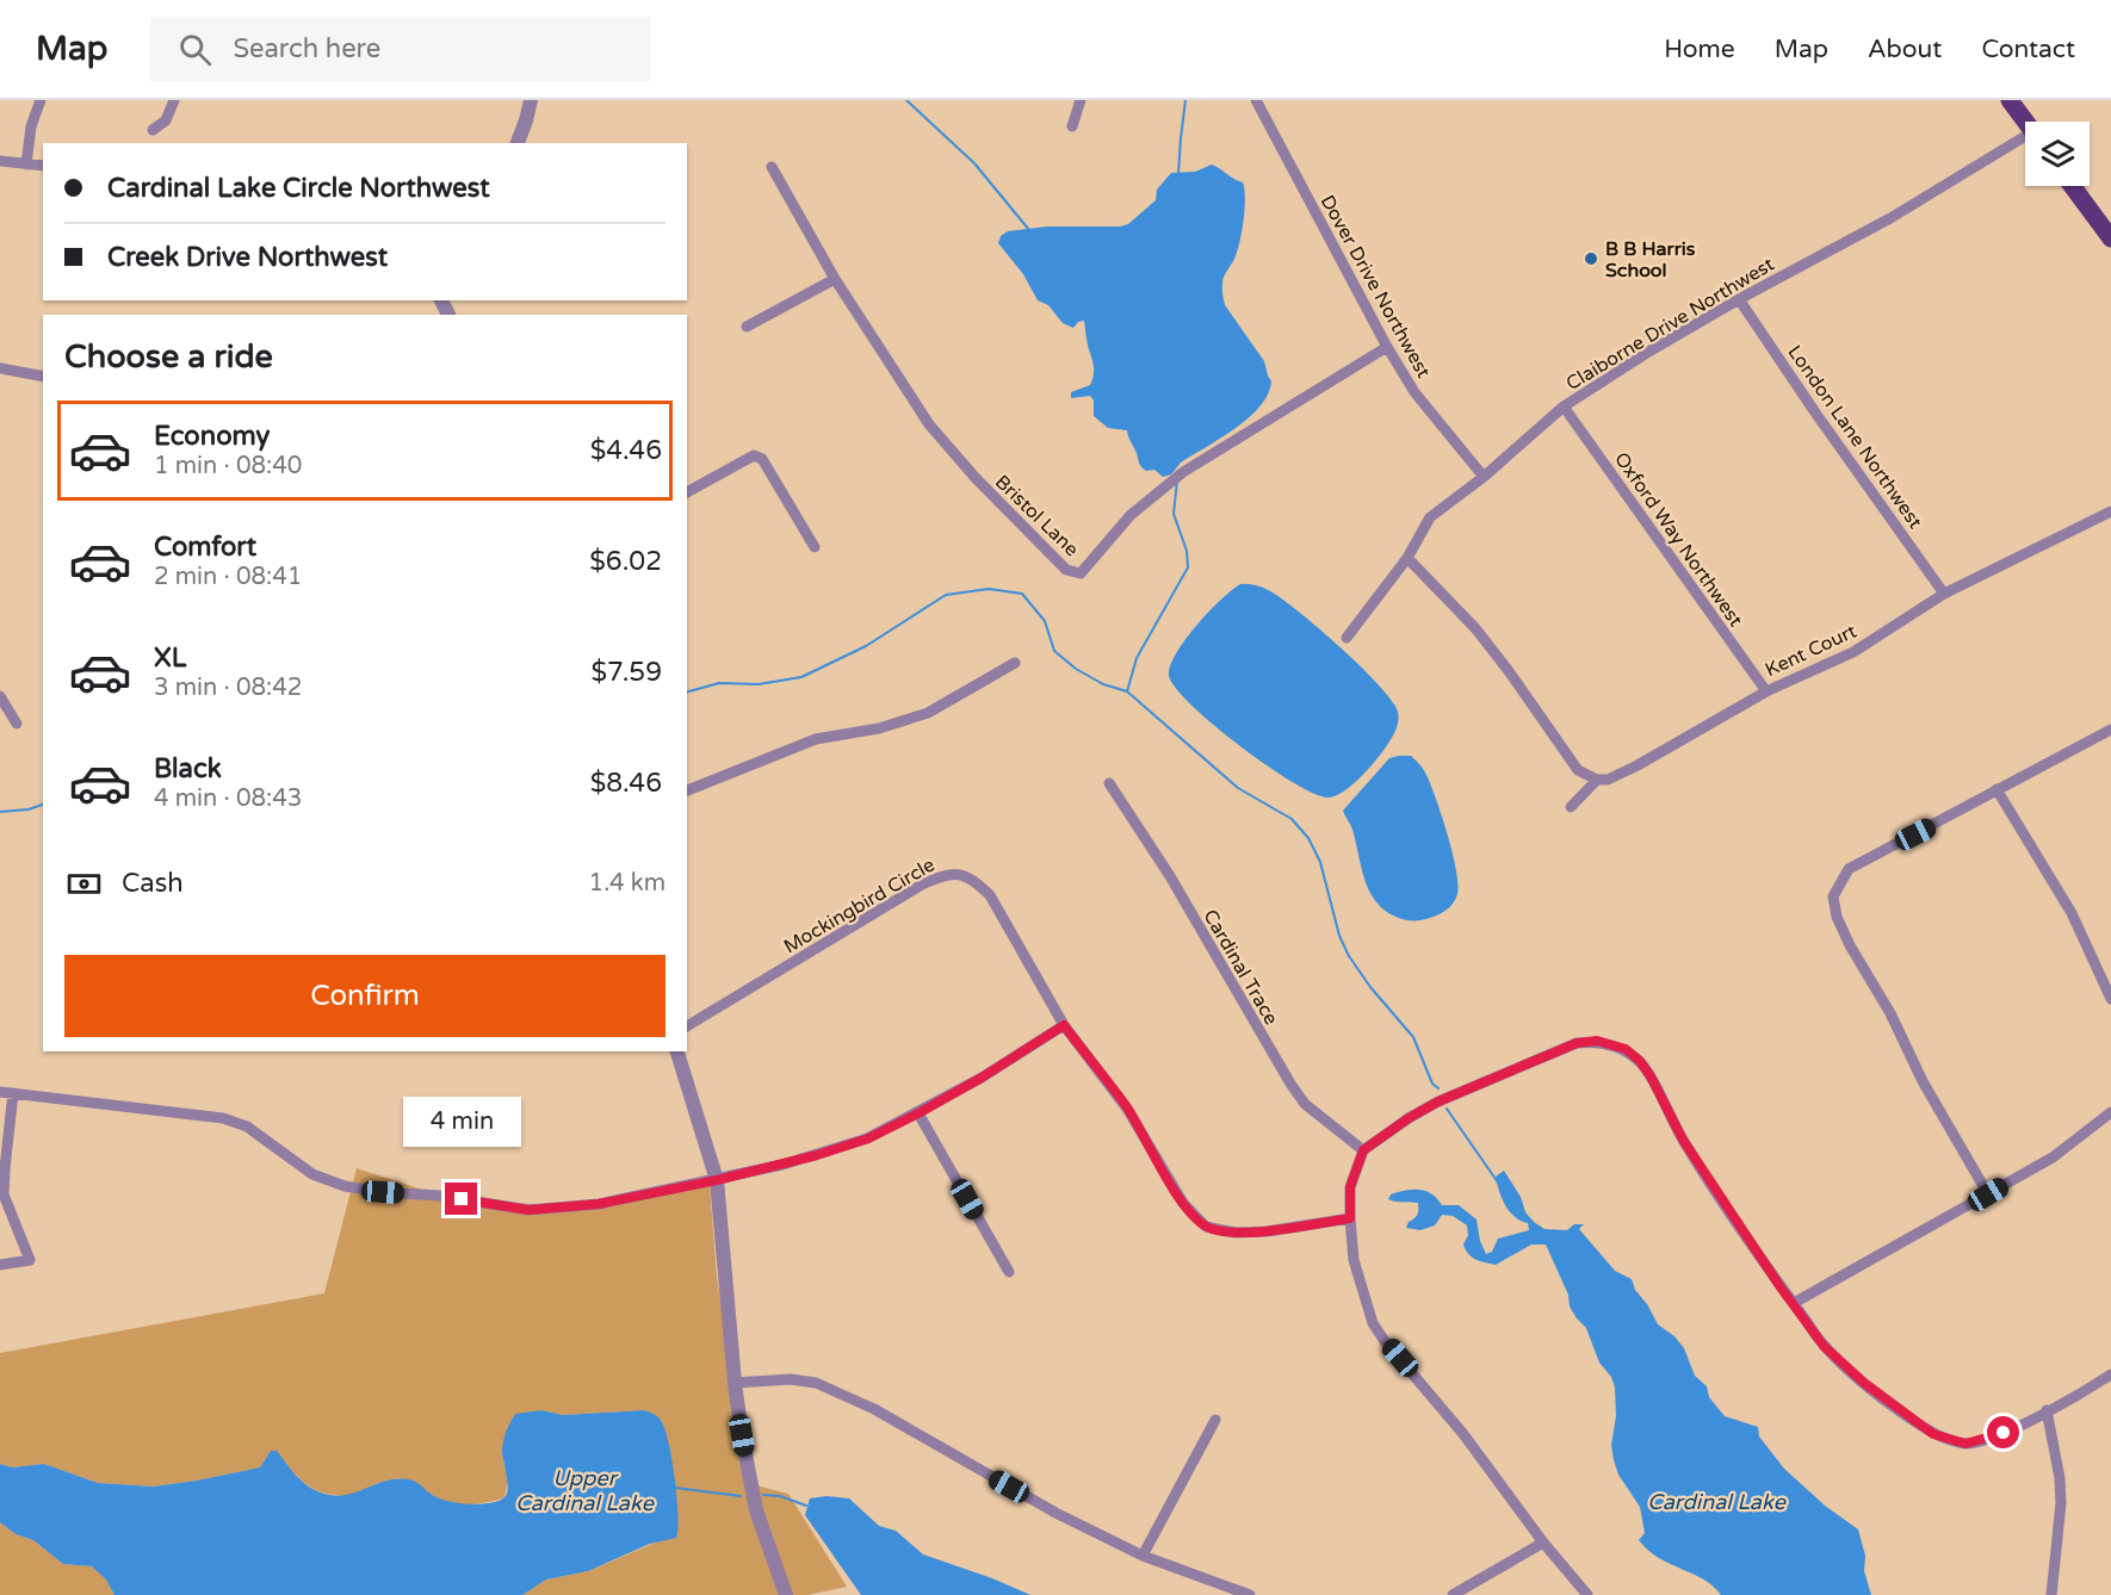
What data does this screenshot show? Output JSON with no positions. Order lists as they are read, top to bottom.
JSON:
{
  "streets": {
    "street": [
      "Dover Drive Northwest",
      "Claiborne Drive Northwest",
      "London Lane Northwest",
      "Bristol Lane",
      "Oxford Way Northwest",
      "Kent Court",
      "Mockingbird Circle",
      "Cardinal Trace"
    ]
  },
  "crossings": [
    ["Dover Drive Northwest", "Claiborne Drive Northwest"],
    ["Dover Drive Northwest", "Bristol Lane"],
    ["Claiborne Drive Northwest", "London Lane Northwest"],
    ["Claiborne Drive Northwest", "Oxford Way Northwest"],
    ["London Lane Northwest", "Kent Court"],
    ["Oxford Way Northwest", "Kent Court"]
  ],
  "water": ["Upper Cardinal Lake", "Cardinal Lake"],
  "places": ["B B Harris School"],
  "page": {
    "header": "Map",
    "search": "Search here",
    "nav": [
      "Home",
      "Map",
      "About",
      "Contact"
    ],
    "banner": ["Cardinal Lake Circle Northwest", "Creek Drive Northwest"],
    "heading": "Choose a ride",
    "list": [
      {
        "name": "Economy",
        "note": "1 min · 08:40",
        "value": "$4.46"
      },
      {
        "name": "Comfort",
        "note": "2 min · 08:41",
        "value": "$6.02"
      },
      {
        "name": "XL",
        "note": "3 min · 08:42",
        "value": "$7.59"
      },
      {
        "name": "Black",
        "note": "4 min · 08:43",
        "value": "$8.46"
      }
    ],
    "pay": ["Cash", "1.4 km"],
    "buttons": "Confirm",
    "bubble": "4 min"
  }
}
